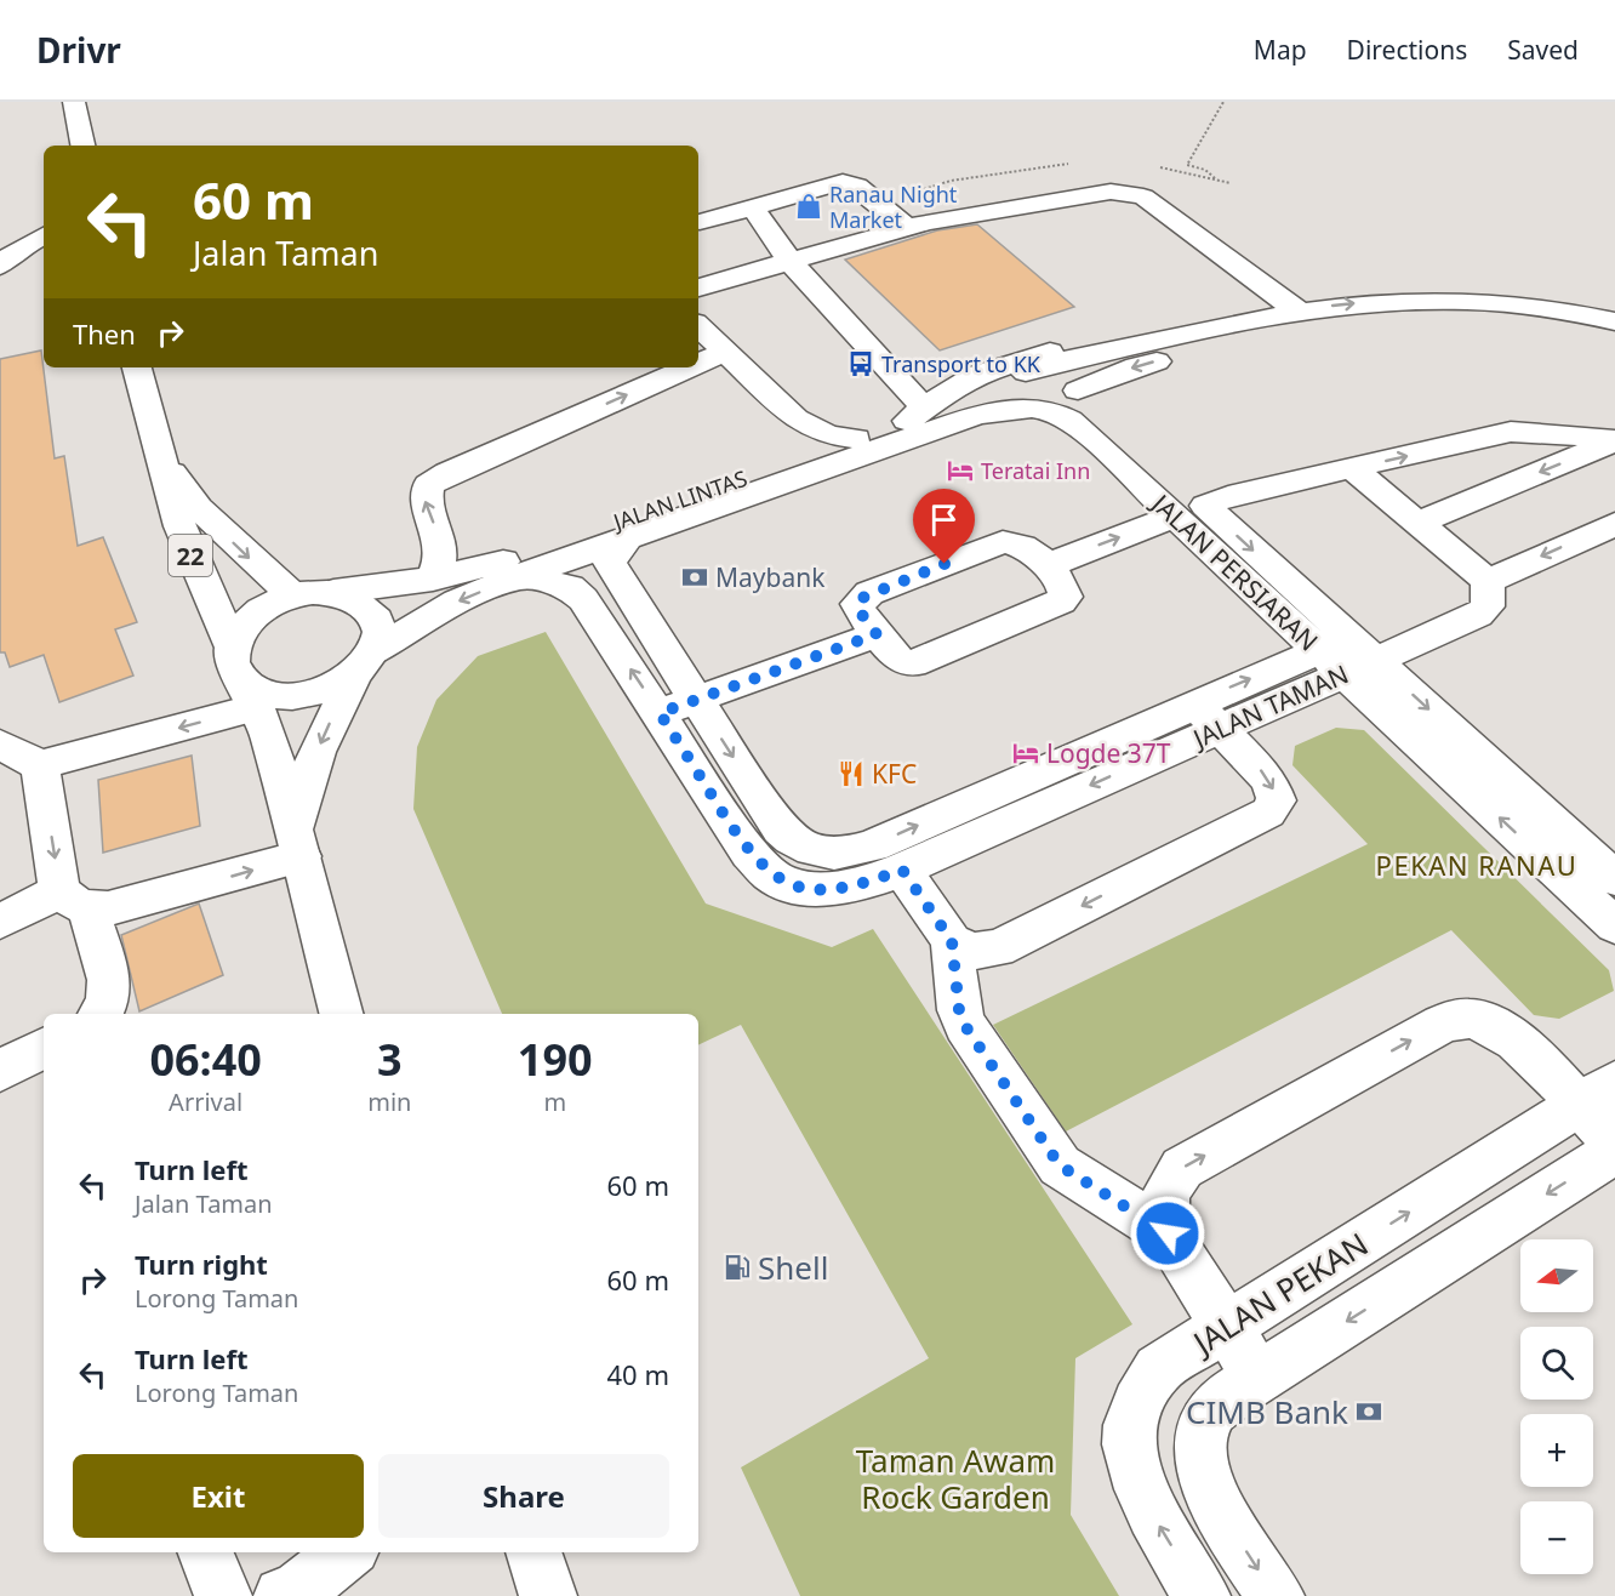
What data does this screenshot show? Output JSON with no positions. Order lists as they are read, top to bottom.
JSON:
{
  "streets": {
    "main road": [
      "JALAN LINTAS",
      "22",
      "JALAN PERSIARAN",
      "JALAN TAMAN",
      "JALAN PEKAN"
    ]
  },
  "crossings": [
    ["JALAN LINTAS", "22"],
    ["JALAN LINTAS", "JALAN PERSIARAN"],
    ["JALAN LINTAS", "JALAN TAMAN"],
    ["JALAN PERSIARAN", "JALAN TAMAN"]
  ],
  "districts": ["PEKAN RANAU"],
  "parks": ["Taman Awam Rock Garden"],
  "places": {
    "shop": ["Ranau Night Market"],
    "bus stop": ["Transport to KK"],
    "hotel": ["Teratai Inn", "Logde 37T"],
    "bank": ["Maybank", "CIMB Bank"],
    "restaurant": ["KFC"],
    "fuel station": ["Shell"]
  },
  "north": "left",
  "page": {
    "header": "Drivr",
    "nav": ["Map", "Directions", "Saved"],
    "turn": ["60 m", "Jalan Taman"],
    "then": "Then",
    "eta": [
      "06:40",
      "Arrival",
      "3",
      "min",
      "190",
      "m"
    ],
    "list": [
      {
        "name": "Turn left",
        "note": "Jalan Taman",
        "value": "60 m"
      },
      {
        "name": "Turn right",
        "note": "Lorong Taman",
        "value": "60 m"
      },
      {
        "name": "Turn left",
        "note": "Lorong Taman",
        "value": "40 m"
      }
    ],
    "map_buttons": ["+", "−"],
    "buttons": ["Exit", "Share"]
  }
}
